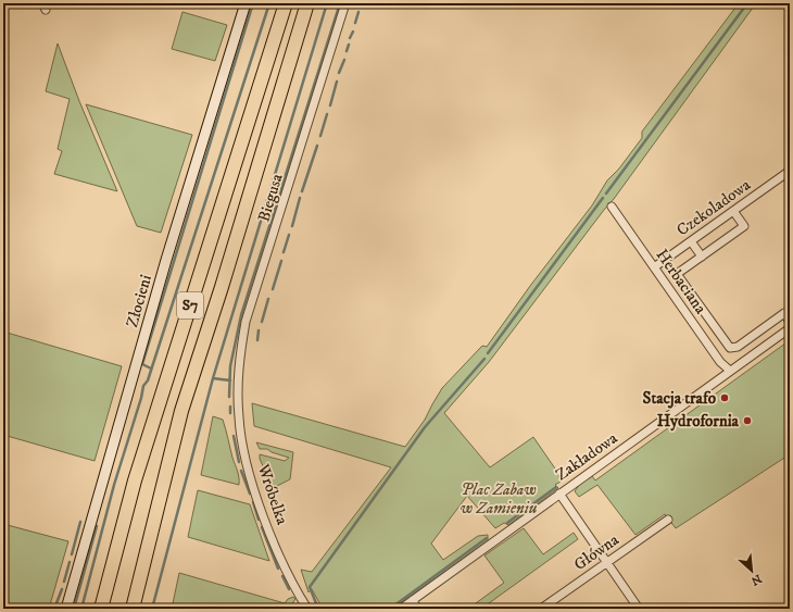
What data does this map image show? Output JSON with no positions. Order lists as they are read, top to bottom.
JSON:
{
  "streets": {
    "highway": ["S7"],
    "street": [
      "Biegusa",
      "Czekoladowa",
      "Herbaciana",
      "Złocieni",
      "Zakładowa",
      "Wróbelka",
      "Główna"
    ]
  },
  "crossings": [
    ["Biegusa", "Wróbelka"],
    ["Czekoladowa", "Herbaciana"],
    ["Herbaciana", "Zakładowa"]
  ],
  "parks": ["Plac Zabaw w Zamieniu"],
  "places": ["Stacja trafo", "Hydrofornia"],
  "north": "bottom right"
}
